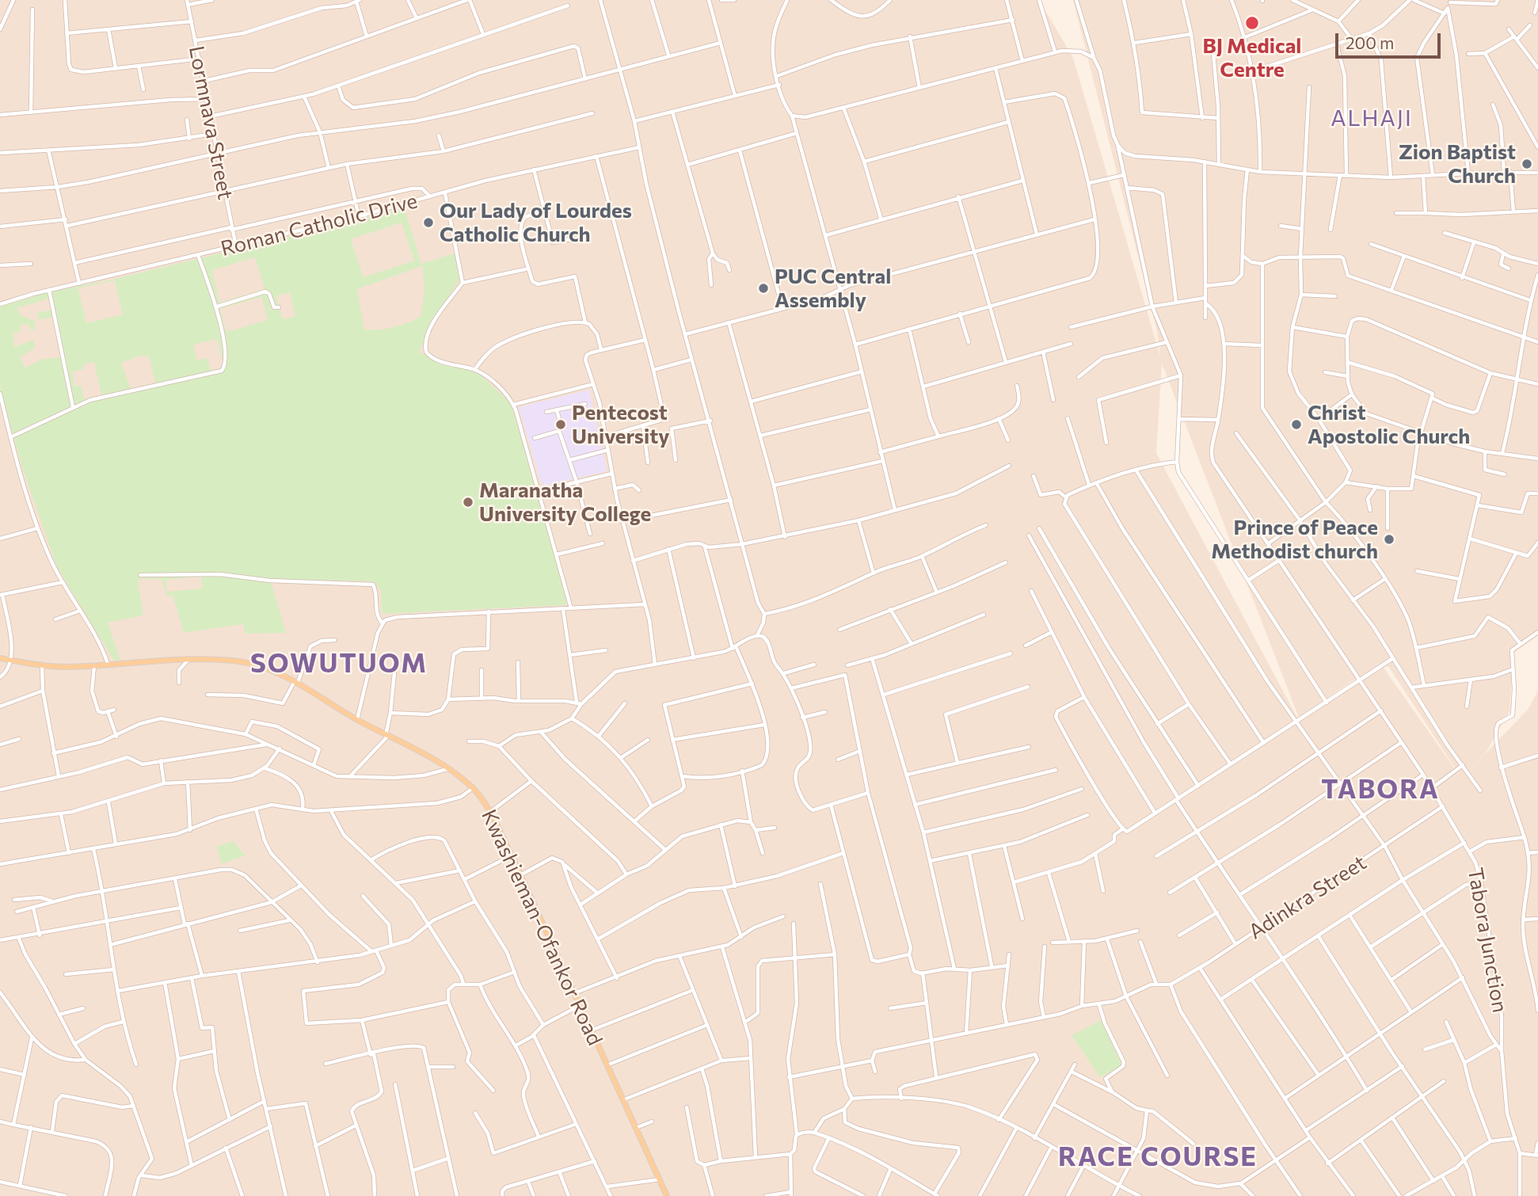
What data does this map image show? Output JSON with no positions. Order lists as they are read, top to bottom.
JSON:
{
  "streets": {
    "main road": ["Kwashieman-Ofankor Road"],
    "street": [
      "Lormnava Street",
      "Roman Catholic Drive",
      "Adinkra Street",
      "Tabora Junction"
    ]
  },
  "crossings": [
    ["Lormnava Street", "Roman Catholic Drive"],
    ["Adinkra Street", "Tabora Junction"]
  ],
  "districts": [
    "ALHAJI",
    "SOWUTUOM",
    "TABORA",
    "RACE COURSE"
  ],
  "places": [
    "BJ Medical Centre",
    "Zion Baptist Church",
    "Our Lady of Lourdes Catholic Church",
    "PUC Central Assembly",
    "Pentecost University",
    "Christ Apostolic Church",
    "Maranatha University College",
    "Prince of Peace Methodist church"
  ],
  "scale_bar": "200 m"
}
